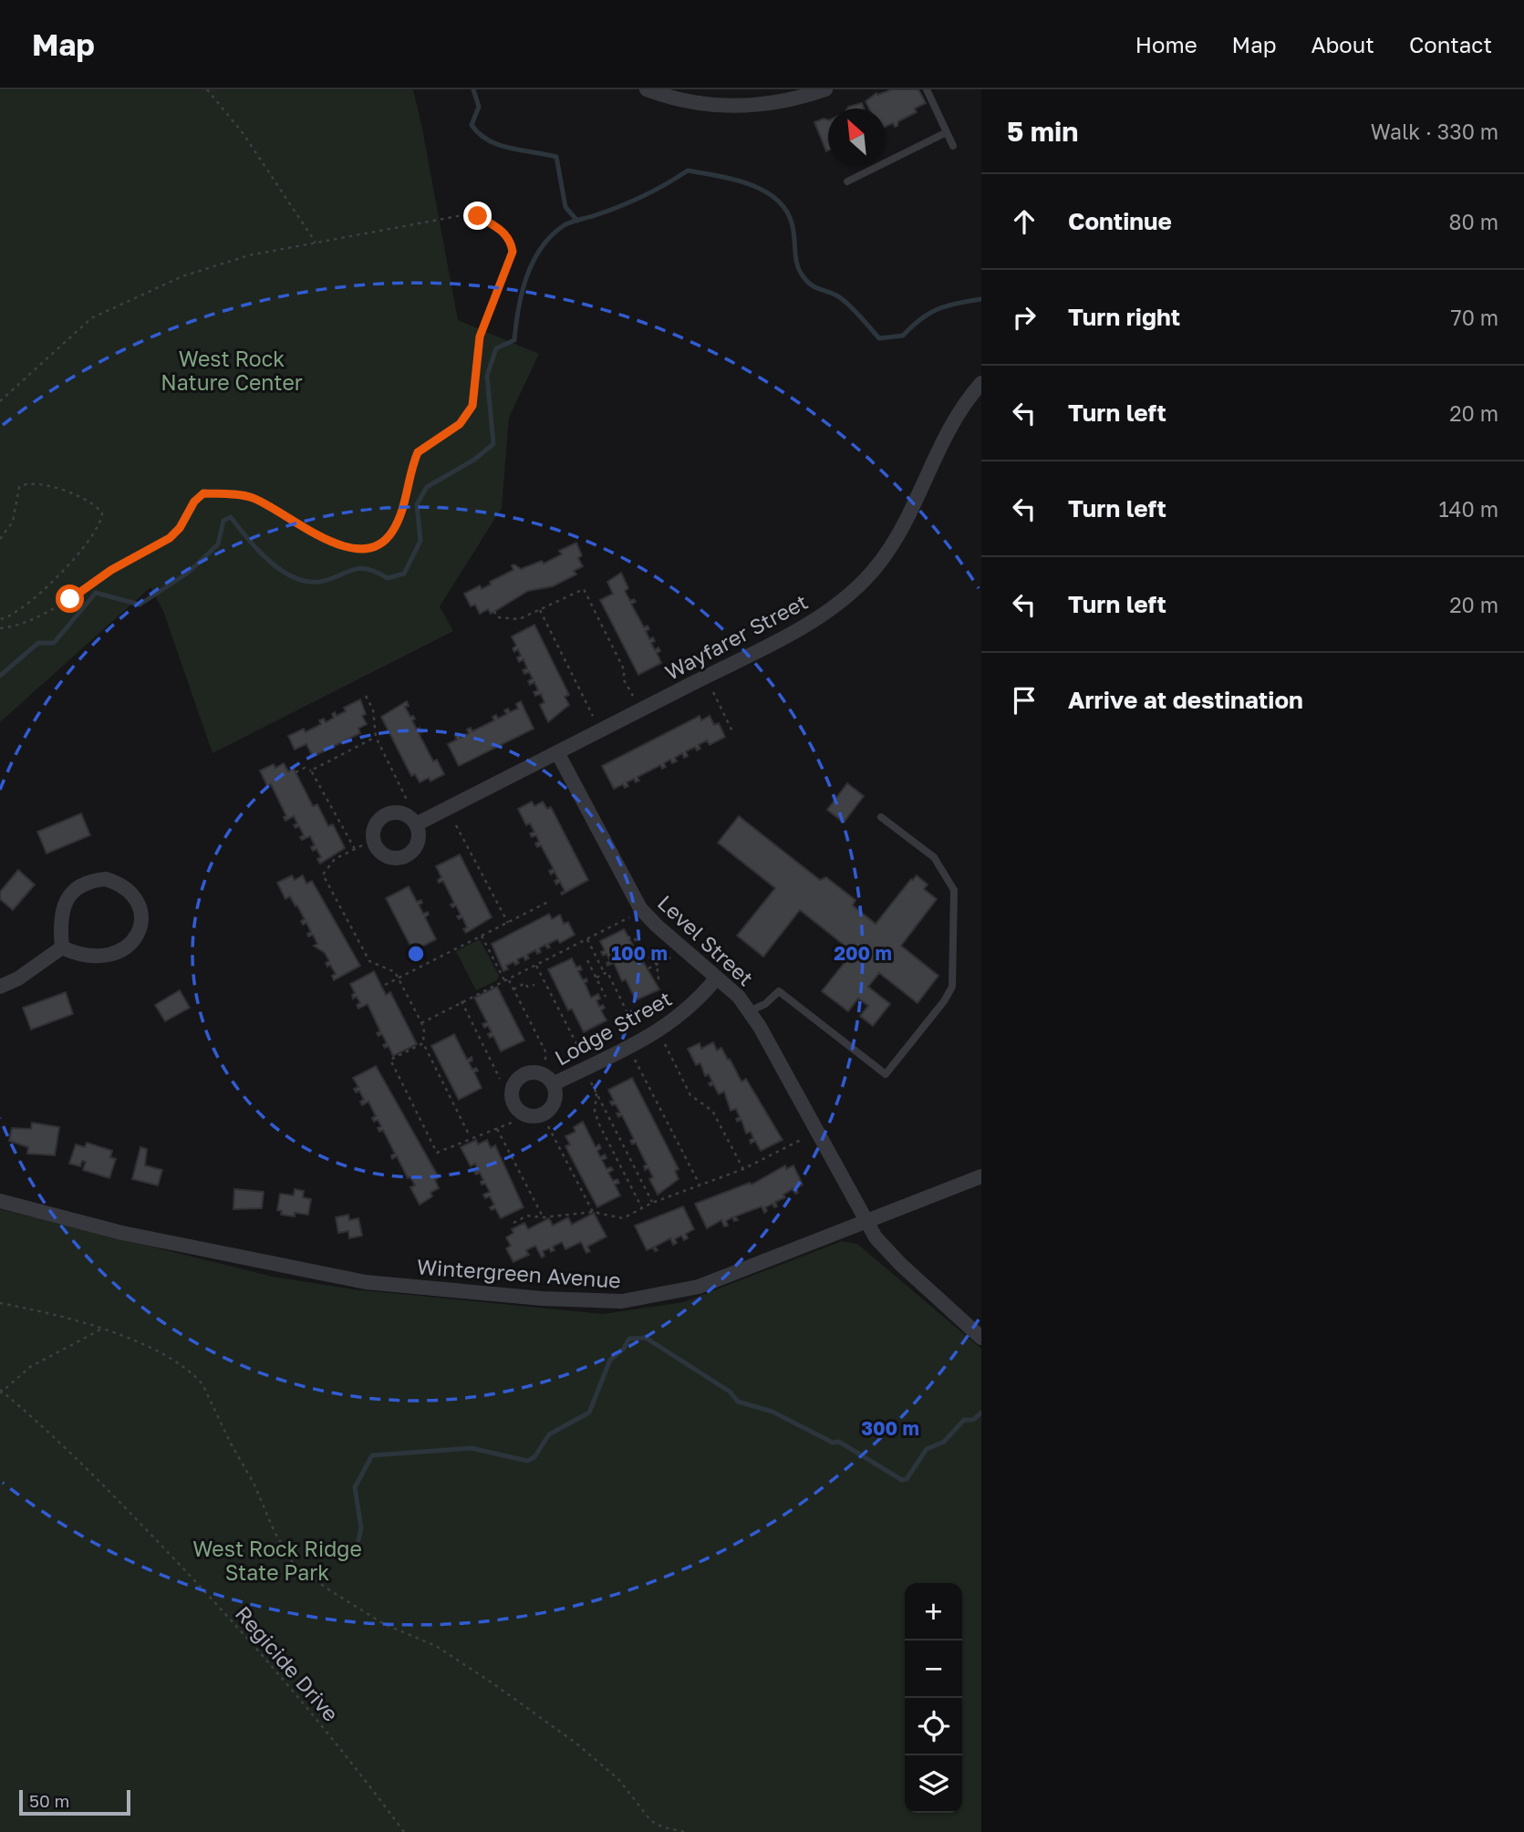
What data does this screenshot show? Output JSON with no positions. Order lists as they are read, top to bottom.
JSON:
{
  "streets": {
    "street": [
      "Wayfarer Street",
      "Level Street",
      "Lodge Street",
      "Wintergreen Avenue"
    ],
    "path": ["Regicide Drive"]
  },
  "crossings": [
    ["Wayfarer Street", "Level Street"],
    ["Level Street", "Lodge Street"],
    ["Level Street", "Wintergreen Avenue"]
  ],
  "parks": ["West Rock Nature Center", "West Rock Ridge State Park"],
  "scale_bar": "50 m",
  "north": "top left",
  "page": {
    "header": "Map",
    "nav": [
      "Home",
      "Map",
      "About",
      "Contact"
    ],
    "heading": ["5 min", "Walk · 330 m"],
    "list": [
      ["Continue", "80 m"],
      ["Turn right", "70 m"],
      ["Turn left", "20 m"],
      ["Turn left", "140 m"],
      ["Turn left", "20 m"],
      "Arrive at destination"
    ],
    "map_buttons": ["+", "−"],
    "scale": "50 m"
  },
  "rings": ["100 m", "200 m", "300 m"]
}
